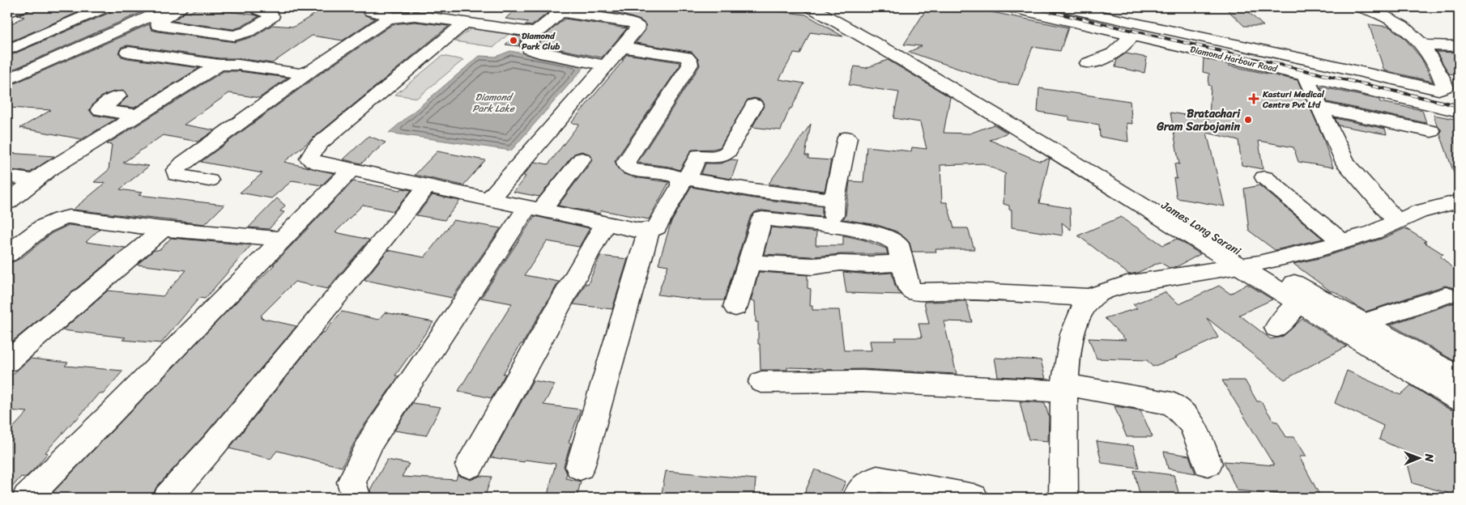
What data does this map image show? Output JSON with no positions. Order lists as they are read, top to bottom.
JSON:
{
  "streets": {
    "main road": ["Diamond Harbour Road", "James Long Sarani"]
  },
  "water": ["Diamond Park Lake"],
  "places": {
    "other": ["Diamond Park Club", "Bratachari Gram Sarbojanin"],
    "health": ["Kasturi Medical Centre Pvt Ltd"]
  },
  "north": "right"
}
